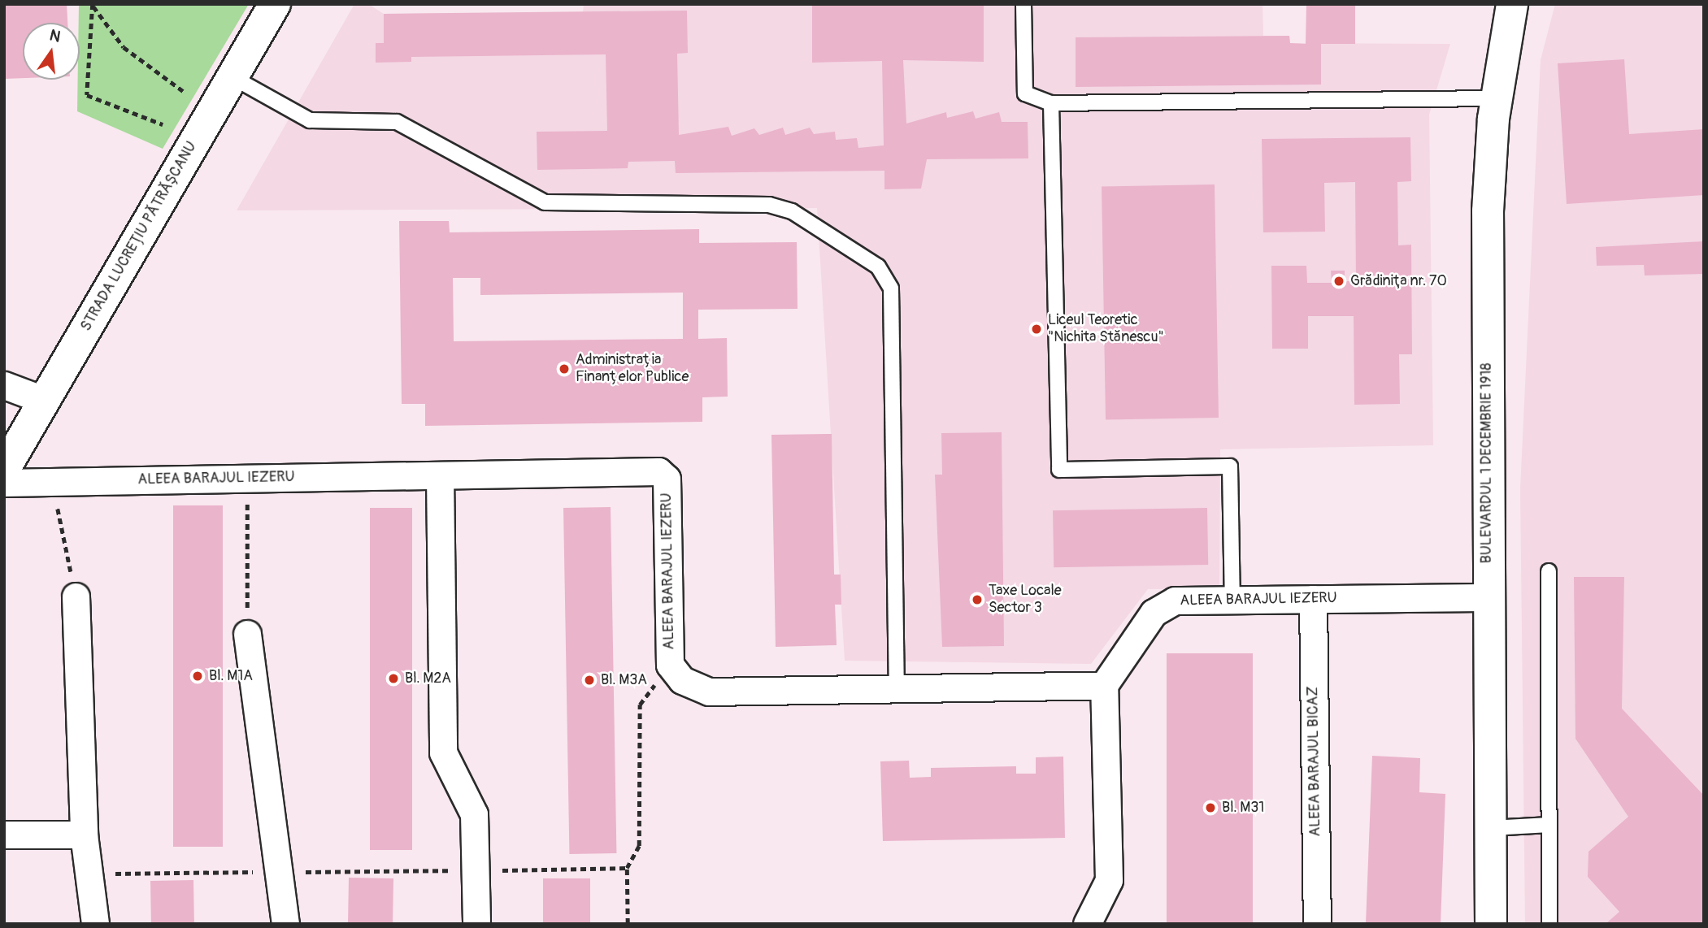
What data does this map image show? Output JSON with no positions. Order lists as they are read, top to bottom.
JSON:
{
  "streets": {
    "main road": ["STRADA LUCREȚIU PĂTRĂȘCANU", "BULEVARDUL 1 DECEMBRIE 1918"],
    "street": ["ALEEA BARAJUL IEZERU", "ALEEA BARAJUL BICAZ"]
  },
  "crossings": [
    ["BULEVARDUL 1 DECEMBRIE 1918", "ALEEA BARAJUL IEZERU"],
    ["ALEEA BARAJUL IEZERU", "ALEEA BARAJUL BICAZ"]
  ],
  "places": [
    "Grădiniţa nr. 70",
    "Liceul Teoretic \"Nichita Stănescu\"",
    "Administrația Finanțelor Publice",
    "Taxe Locale Sector 3",
    "Bl. M1A",
    "Bl. M2A",
    "Bl. M3A",
    "Bl. M31"
  ],
  "north": "top"
}
